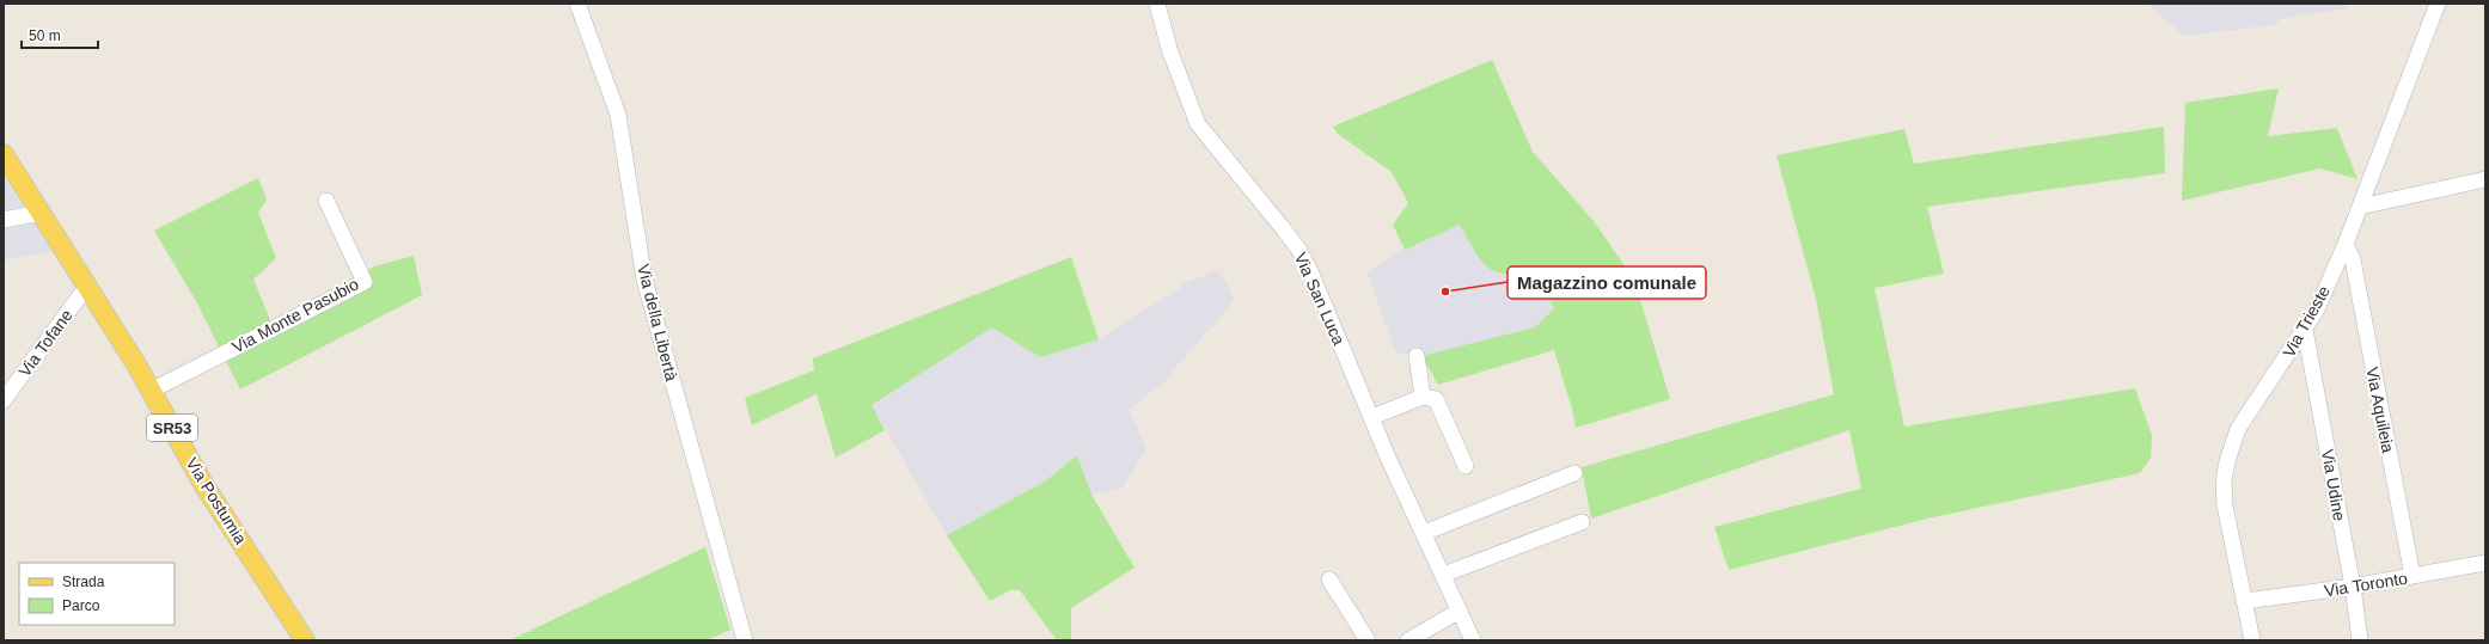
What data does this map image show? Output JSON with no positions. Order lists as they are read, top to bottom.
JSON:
{
  "streets": {
    "main road": ["SR53", "Via Postumia"],
    "street": [
      "Via San Luca",
      "Via Monte Pasubio",
      "Via Trieste",
      "Via della Libertà",
      "Via Tofane",
      "Via Aquileia",
      "Via Udine",
      "Via Toronto"
    ]
  },
  "crossings": [
    ["Via Monte Pasubio", "Via Postumia"],
    ["Via Trieste", "Via Aquileia"],
    ["Via Trieste", "Via Udine"],
    ["Via Trieste", "Via Toronto"],
    ["Via Tofane", "Via Postumia"],
    ["Via Aquileia", "Via Toronto"],
    ["SR53", "Via Postumia"],
    ["Via Udine", "Via Toronto"]
  ],
  "places": ["Magazzino comunale"],
  "legend": ["Strada", "Parco"],
  "scale_bar": "50 m"
}
